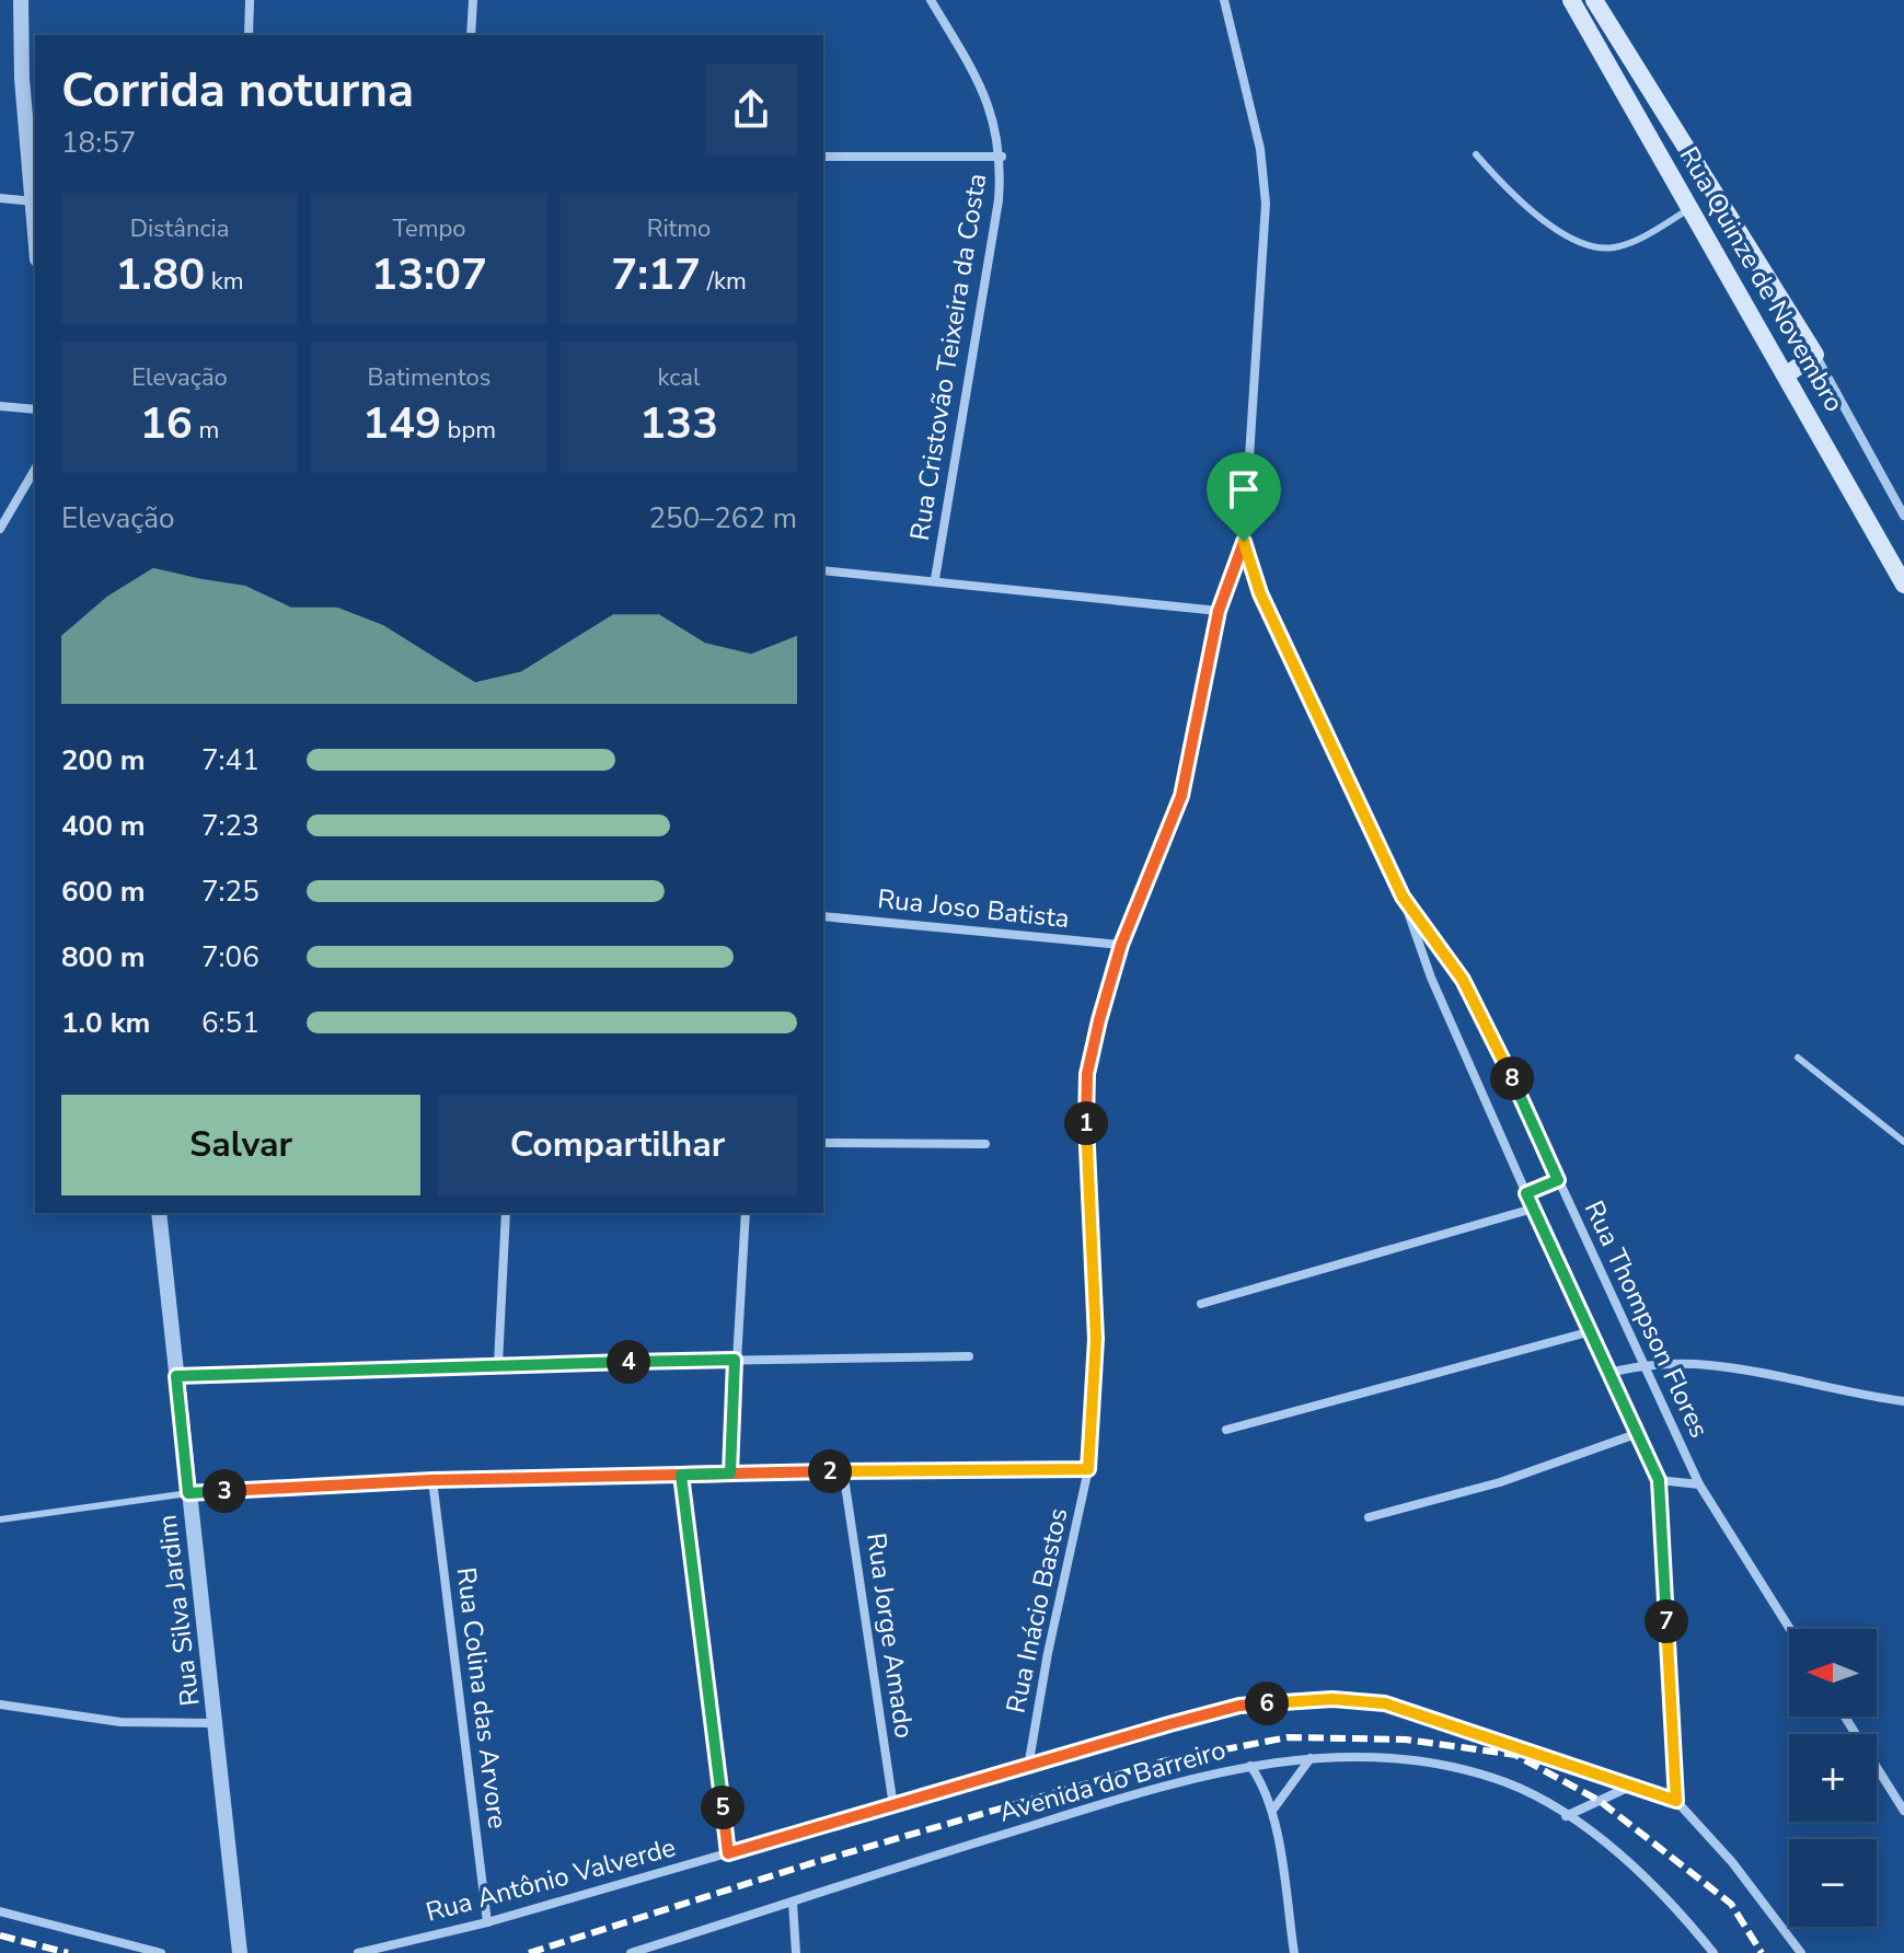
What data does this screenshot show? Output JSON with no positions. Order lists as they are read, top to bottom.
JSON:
{
  "streets": {
    "main road": ["Rua Quinze de Novembro"],
    "street": [
      "Rua Cristovão Teixeira da Costa",
      "Rua Joso Batista",
      "Rua Thompson Flores",
      "Rua Silva Jardim",
      "Rua Inácio Bastos",
      "Rua Jorge Amado",
      "Rua Colina das Arvore",
      "Avenida do Barreiro",
      "Rua Antônio Valverde"
    ]
  },
  "crossings": [
    ["Rua Joso Batista", "Rua Inácio Bastos"],
    ["Rua Thompson Flores", "Rua Inácio Bastos"],
    ["Rua Thompson Flores", "Rua Antônio Valverde"],
    ["Rua Inácio Bastos", "Rua Antônio Valverde"],
    ["Rua Jorge Amado", "Rua Antônio Valverde"],
    ["Rua Colina das Arvore", "Rua Antônio Valverde"]
  ],
  "north": "left",
  "page": {
    "heading": ["Corrida noturna", "18:57"],
    "stats": [
      ["Distância", "1.80 km"],
      ["Tempo", "13:07"],
      ["Ritmo", "7:17 /km"],
      ["Elevação", "16 m"],
      ["Batimentos", "149 bpm"],
      ["kcal", "133"]
    ],
    "chart": ["Elevação", "250–262 m"],
    "list": [
      {
        "name": "200 m",
        "note": "7:41"
      },
      {
        "name": "400 m",
        "note": "7:23"
      },
      {
        "name": "600 m",
        "note": "7:25"
      },
      {
        "name": "800 m",
        "note": "7:06"
      },
      {
        "name": "1.0 km",
        "note": "6:51"
      }
    ],
    "pins": [
      "8",
      "1",
      "4",
      "2",
      "3",
      "7",
      "6",
      "5"
    ],
    "buttons": ["Salvar", "Compartilhar"],
    "map_buttons": ["+", "−"]
  }
}
